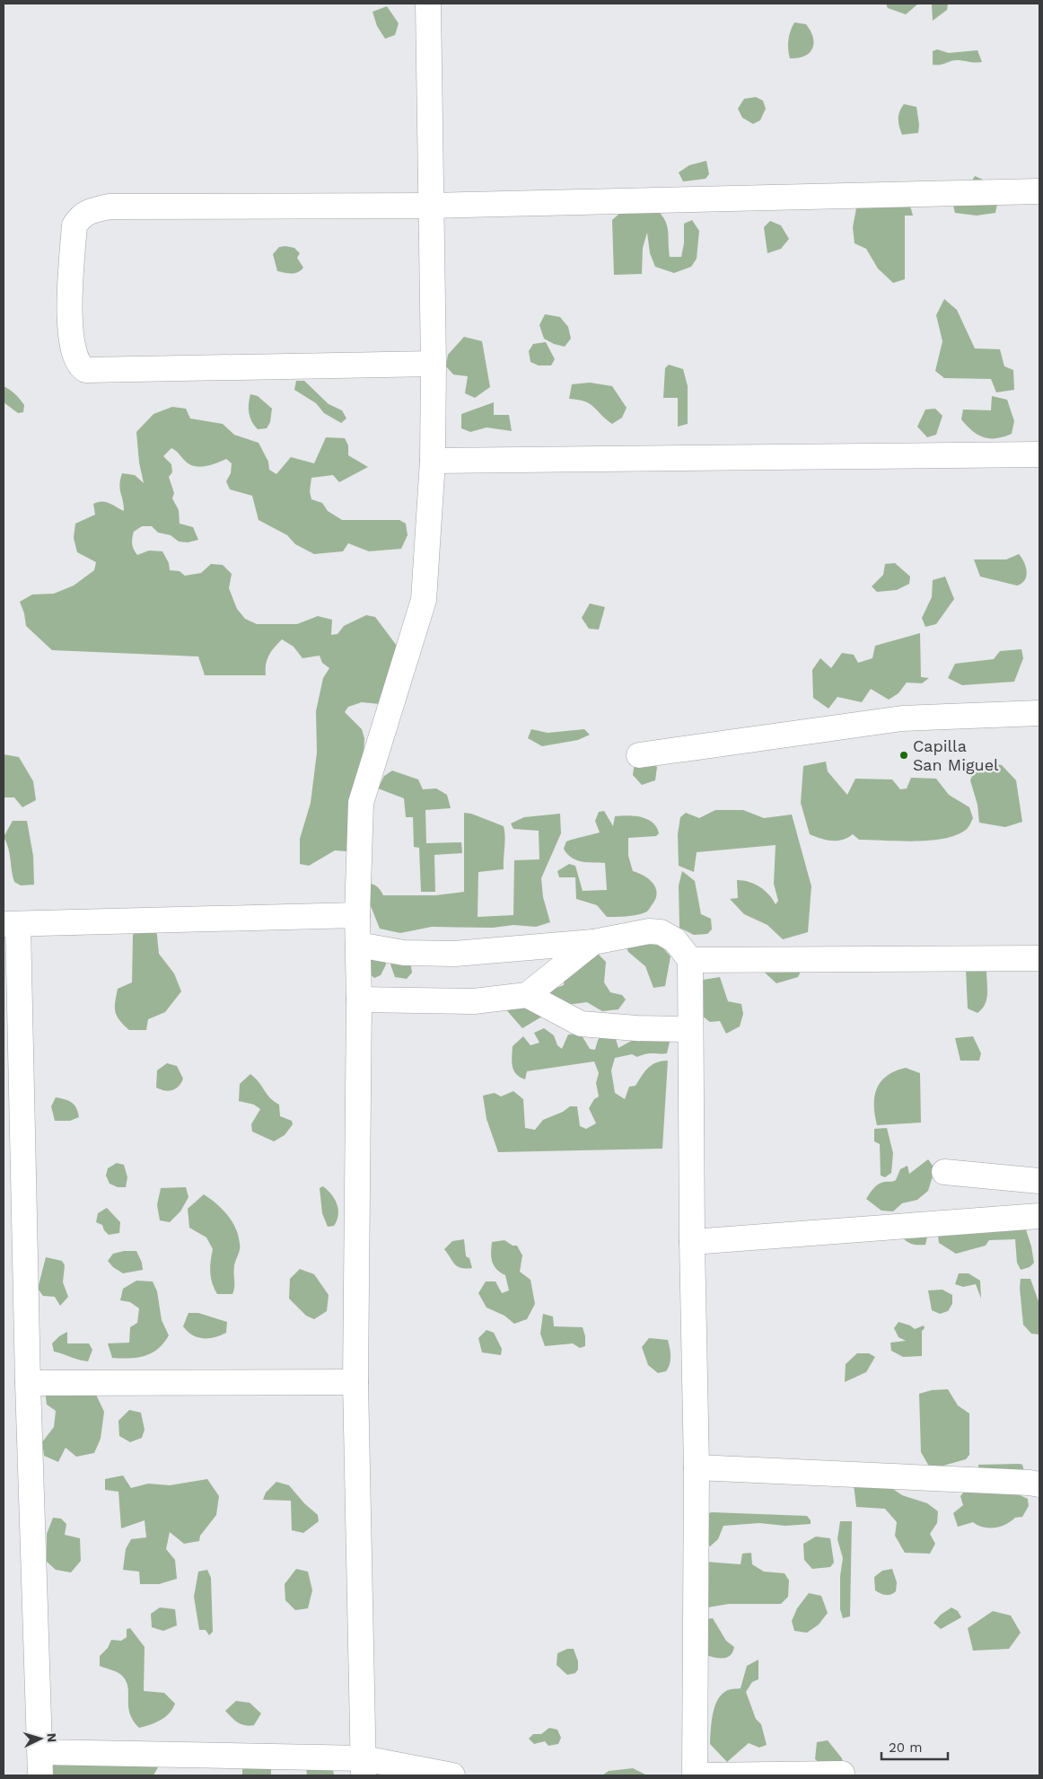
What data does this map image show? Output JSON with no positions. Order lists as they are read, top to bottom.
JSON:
{
  "places": ["Capilla San Miguel"],
  "scale_bar": "20 m",
  "north": "right"
}
